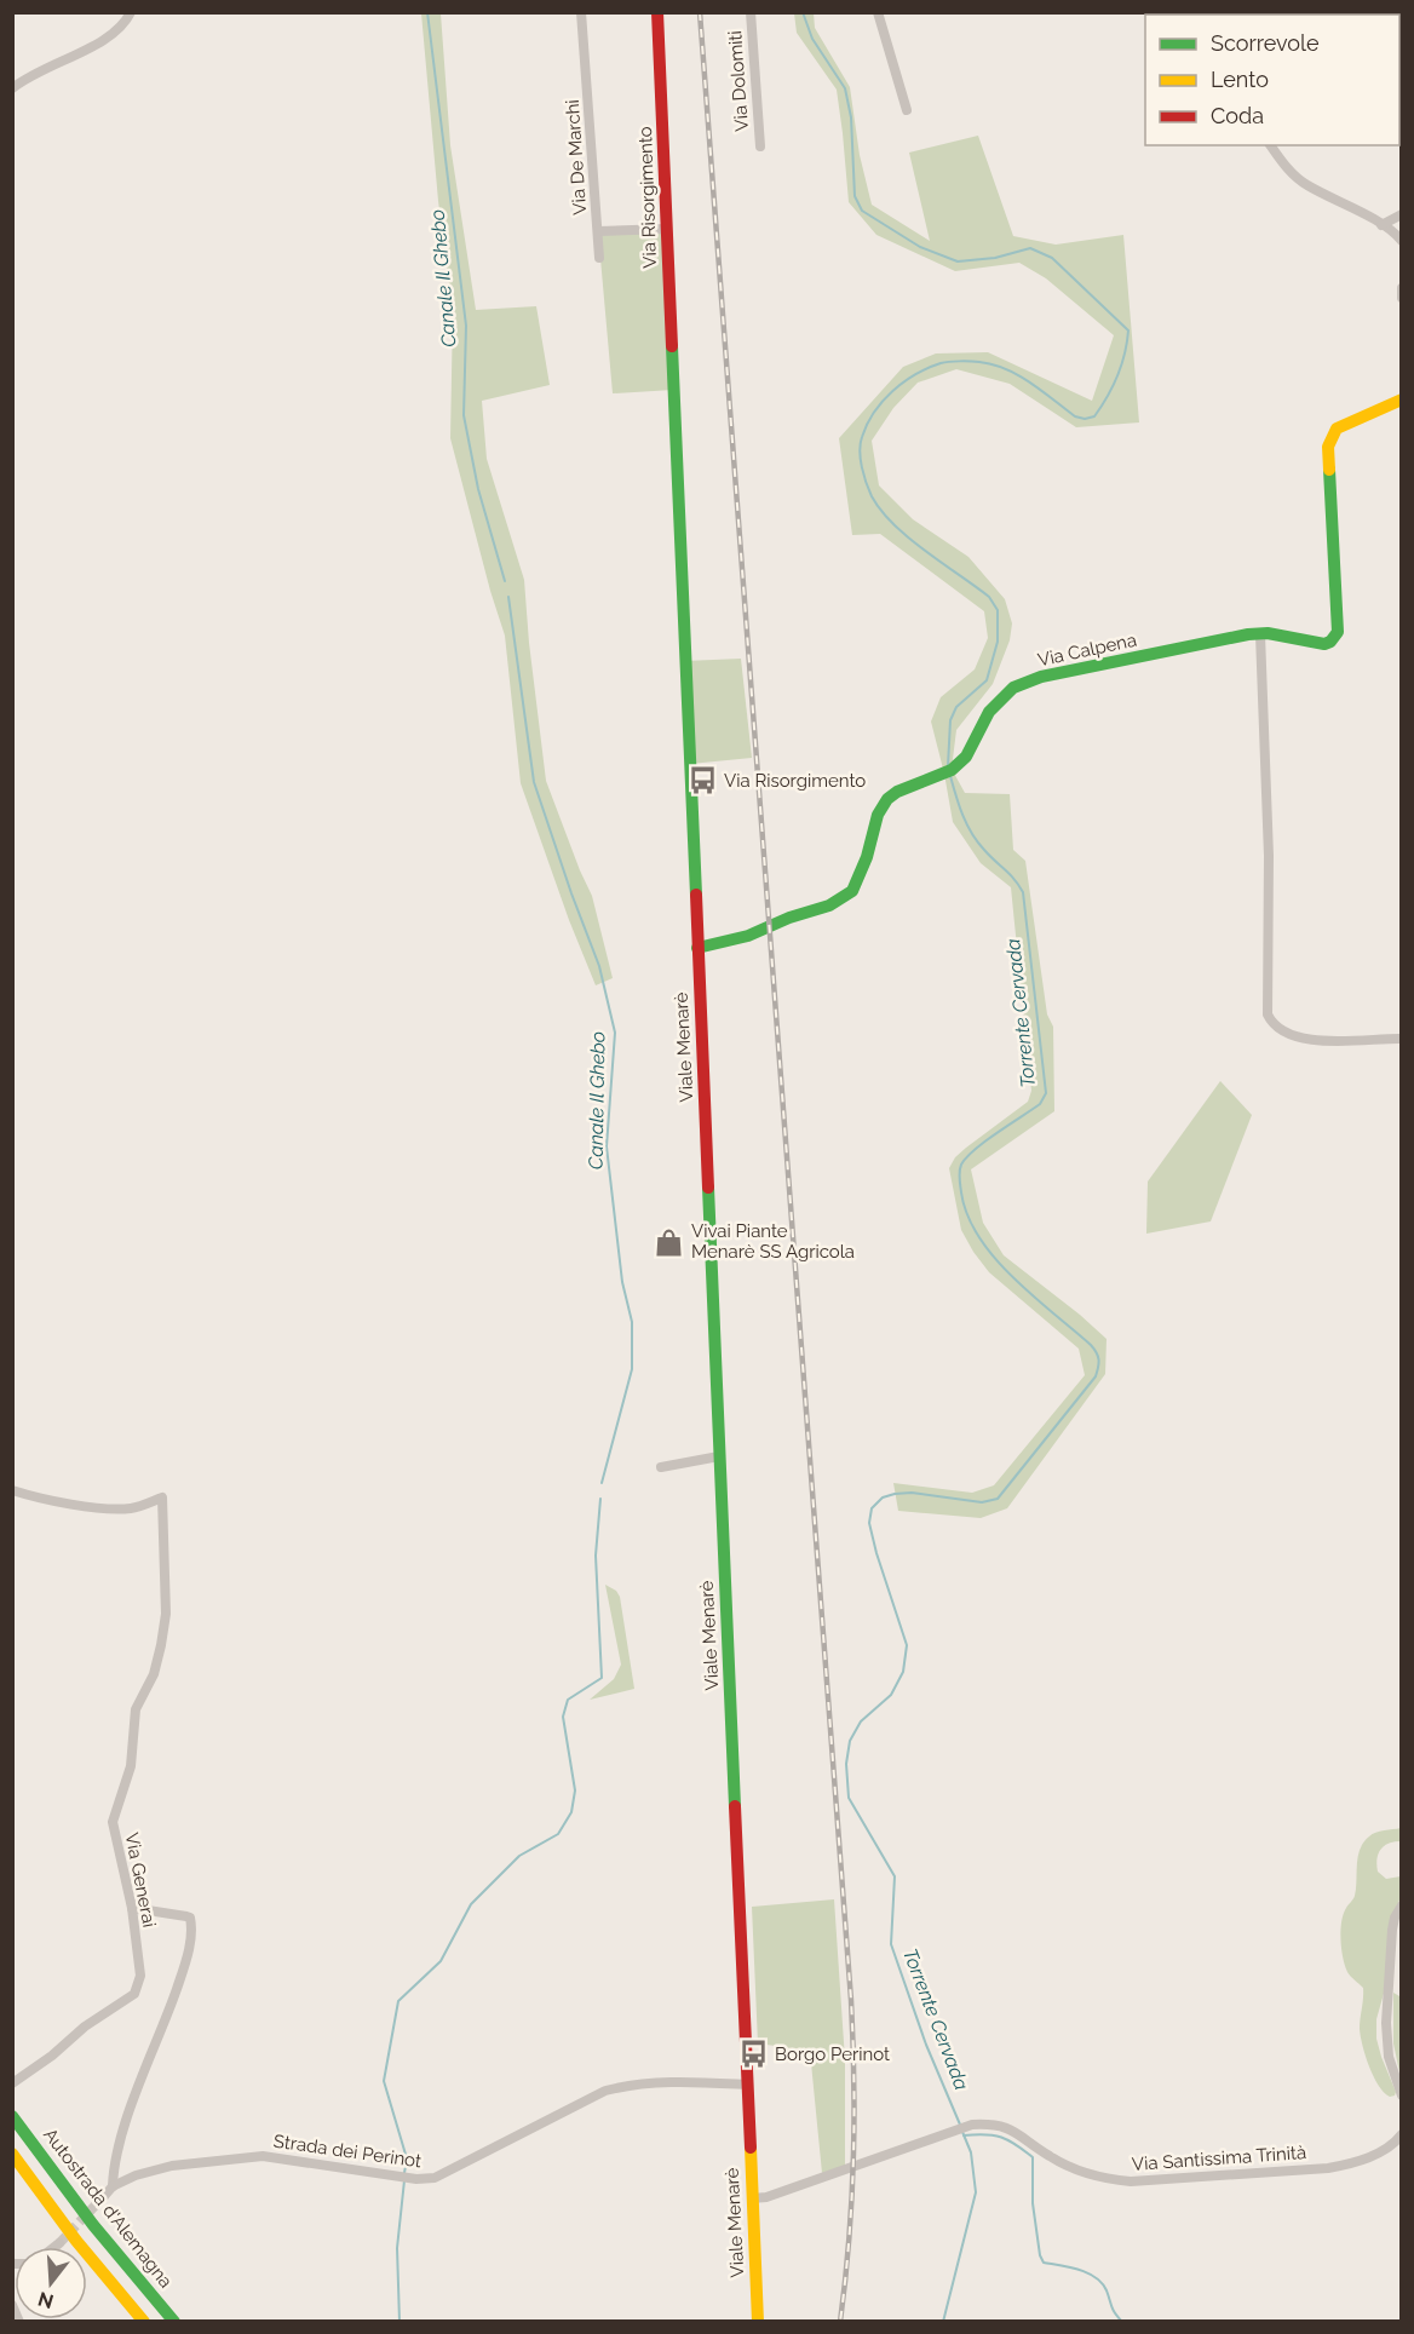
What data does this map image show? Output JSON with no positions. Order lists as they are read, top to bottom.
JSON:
{
  "streets": {
    "main road": [
      "Via Risorgimento",
      "Via Calpena",
      "Viale Menarè",
      "Autostrada d'Alemagna"
    ],
    "street": [
      "Via Dolomiti",
      "Via De Marchi",
      "Via Generai",
      "Strada dei Perinot",
      "Via Santissima Trinità"
    ]
  },
  "crossings": [
    ["Via De Marchi", "Via Risorgimento"],
    ["Via Risorgimento", "Via Calpena"],
    ["Via Risorgimento", "Viale Menarè"],
    ["Via Calpena", "Viale Menarè"],
    ["Viale Menarè", "Strada dei Perinot"],
    ["Viale Menarè", "Via Santissima Trinità"]
  ],
  "water": ["Canale Il Ghebo", "Torrente Cervada"],
  "places": {
    "bus stop": ["Via Risorgimento", "Borgo Perinot"],
    "shop": ["Vivai Piante Menarè SS Agricola"]
  },
  "legend": ["Scorrevole", "Lento", "Coda"],
  "north": "bottom"
}
